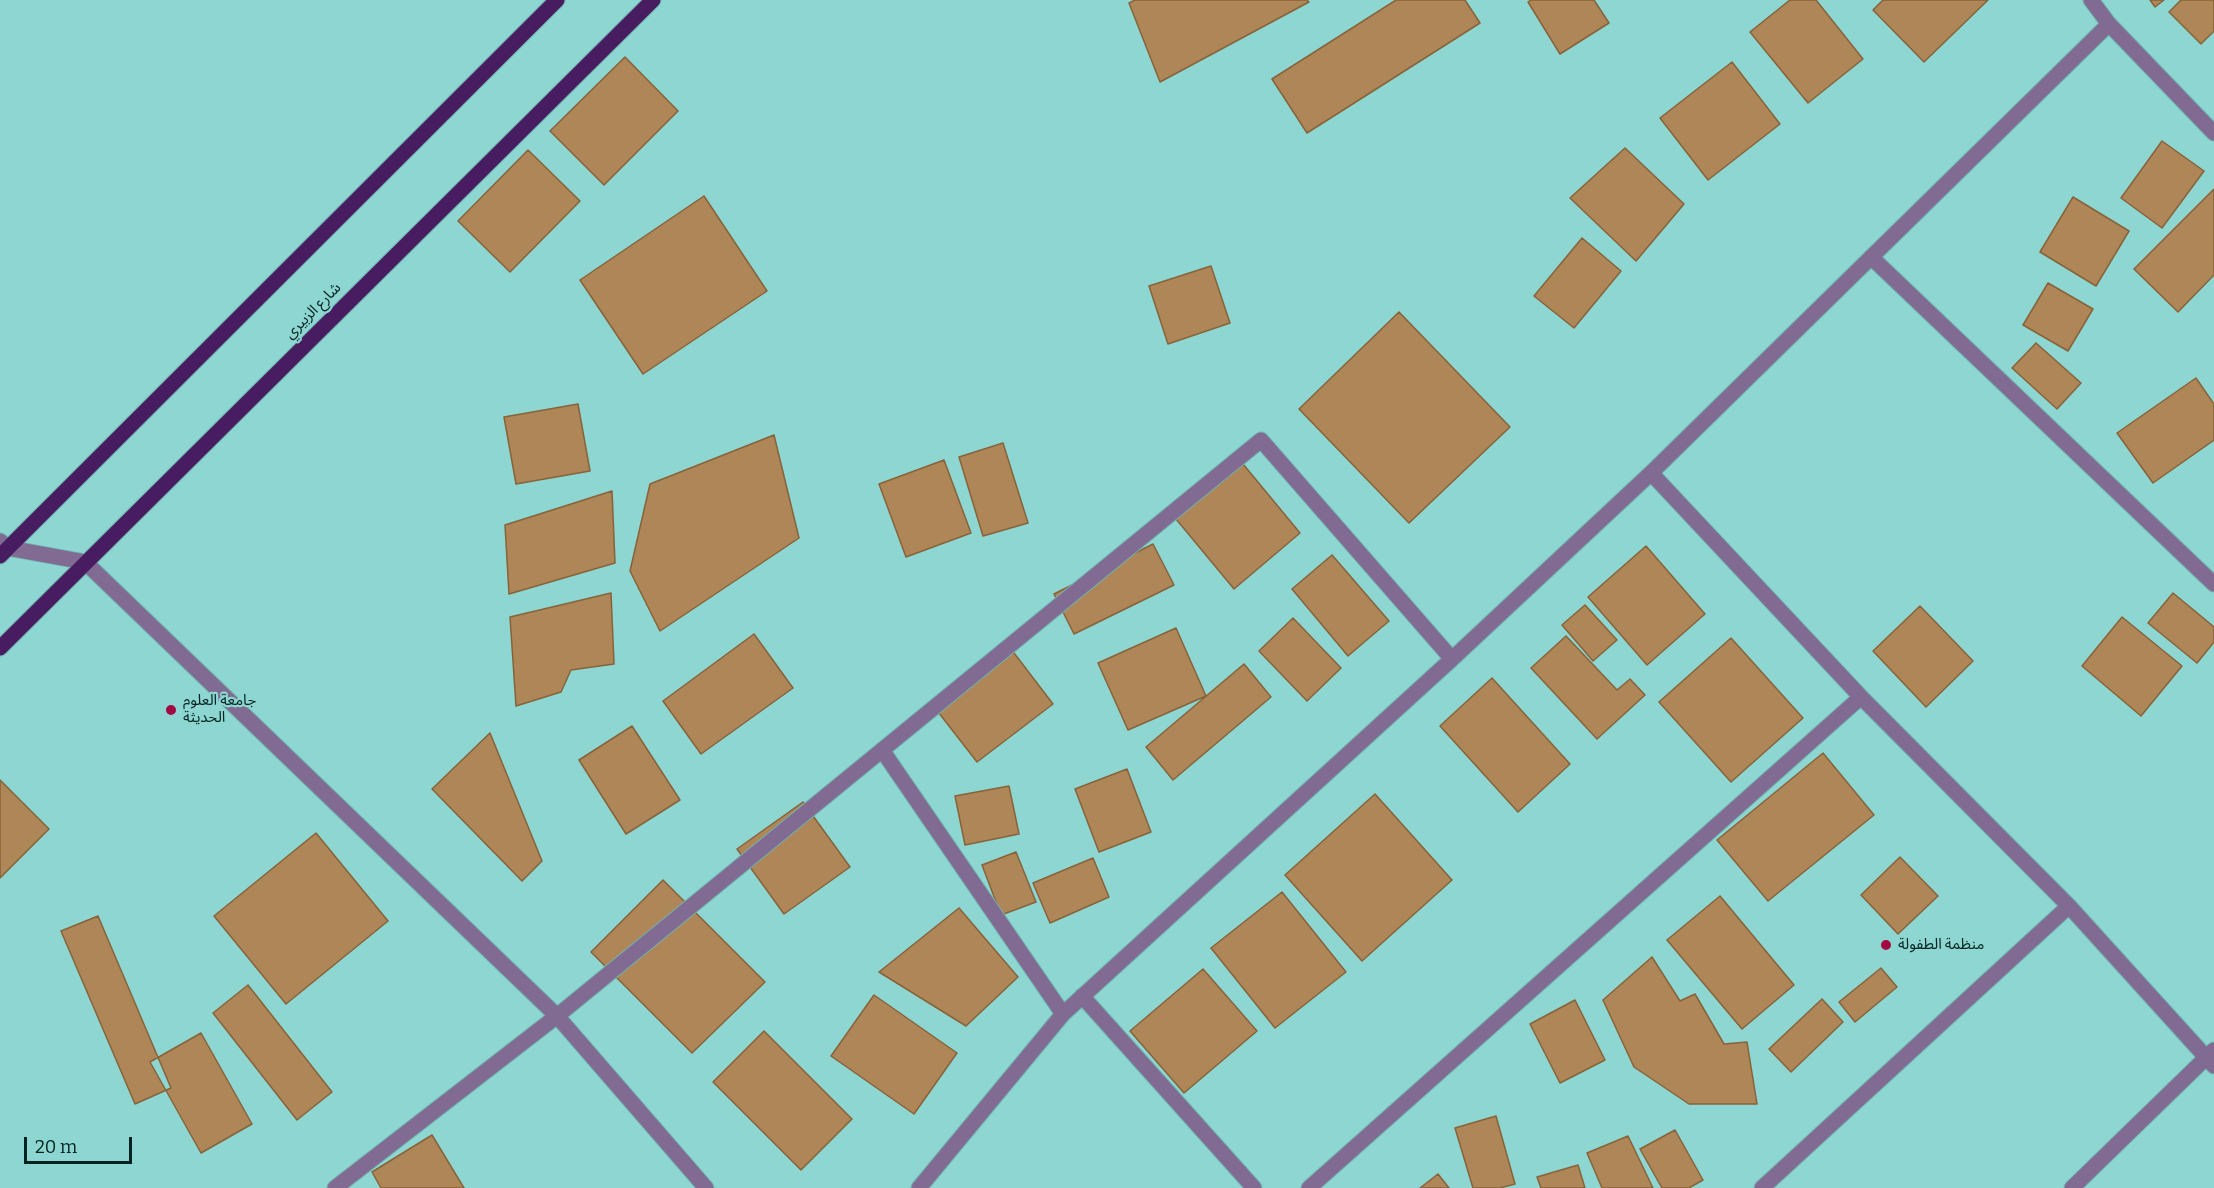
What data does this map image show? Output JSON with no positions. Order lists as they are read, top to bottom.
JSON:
{
  "streets": {
    "main road": ["شارع الزبيري"]
  },
  "places": ["جامعة العلوم الحديثة", "منظمة الطفولة"],
  "scale_bar": "20 m"
}
